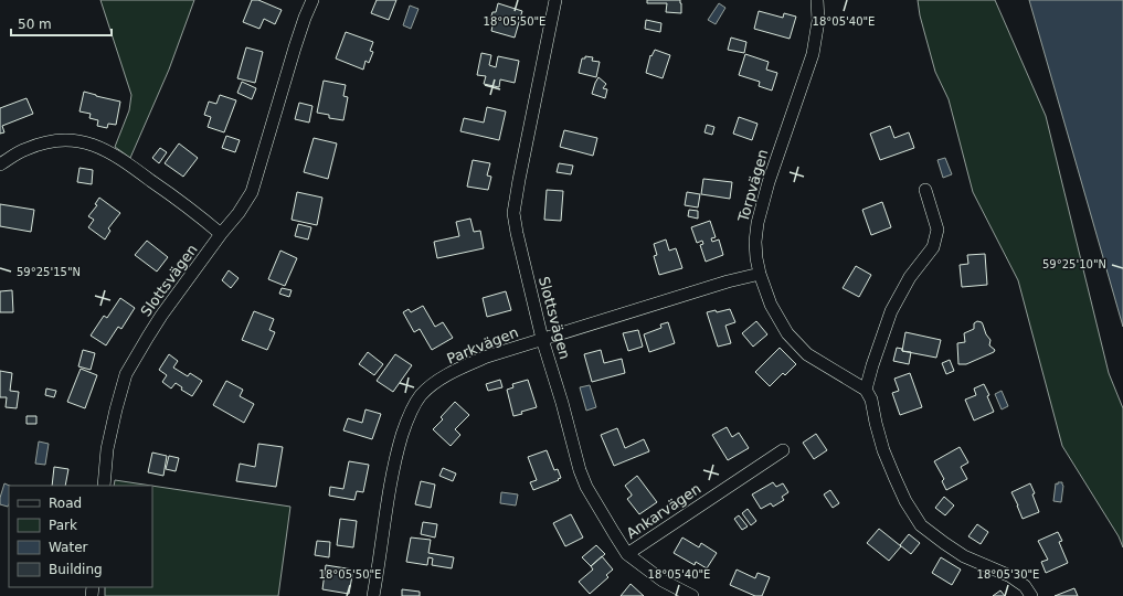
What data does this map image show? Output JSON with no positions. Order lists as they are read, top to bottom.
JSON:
{
  "streets": {
    "street": [
      "Torpvägen",
      "Slottsvägen",
      "Parkvägen",
      "Ankarvägen"
    ]
  },
  "crossings": [
    ["Torpvägen", "Parkvägen"],
    ["Slottsvägen", "Parkvägen"],
    ["Slottsvägen", "Ankarvägen"]
  ],
  "legend": [
    "Road",
    "Park",
    "Water",
    "Building"
  ],
  "scale_bar": "50 m",
  "coordinates": [
    "18°05'50\"E",
    "18°05'40\"E",
    "59°25'10\"N",
    "59°25'15\"N",
    "18°05'30\"E"
  ]
}
